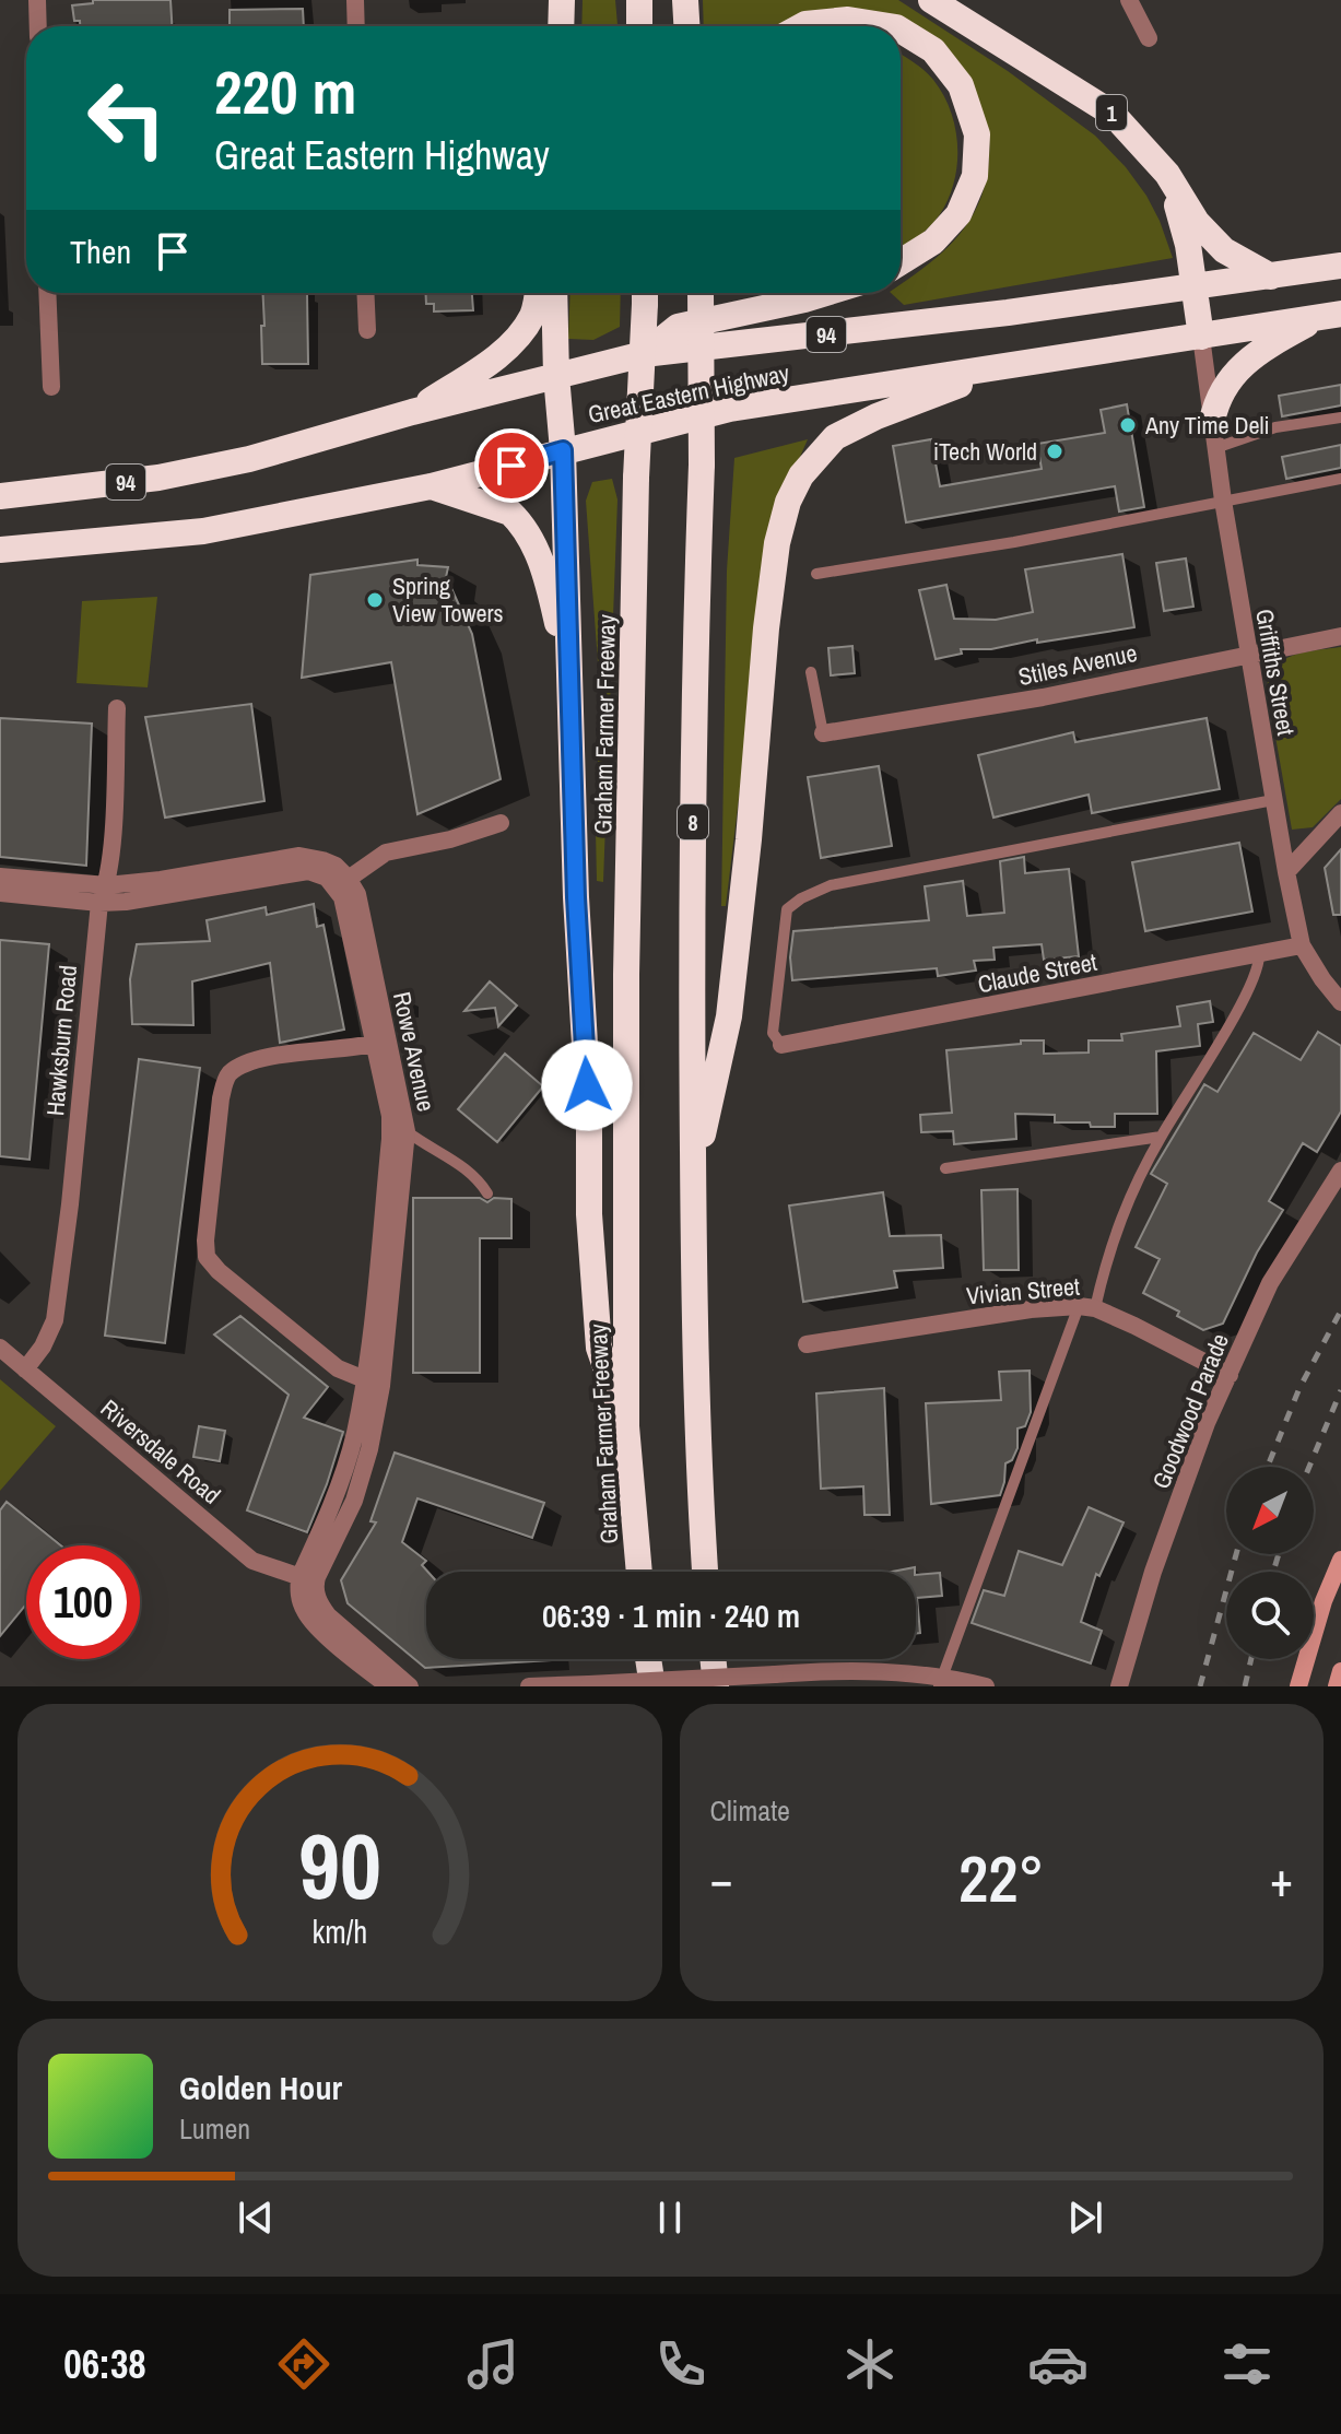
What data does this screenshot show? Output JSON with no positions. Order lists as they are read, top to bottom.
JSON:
{
  "streets": {
    "highway": [
      "1",
      "94",
      "Great Eastern Highway",
      "Graham Farmer Freeway",
      "8"
    ],
    "street": [
      "Stiles Avenue",
      "Griffiths Street",
      "Claude Street",
      "Hawksburn Road",
      "Rowe Avenue",
      "Vivian Street",
      "Goodwood Parade",
      "Riversdale Road"
    ]
  },
  "crossings": [
    ["1", "Great Eastern Highway"],
    ["1", "Griffiths Street"],
    ["Great Eastern Highway", "Griffiths Street"],
    ["Stiles Avenue", "Griffiths Street"],
    ["Griffiths Street", "Claude Street"],
    ["Hawksburn Road", "Riversdale Road"],
    ["Rowe Avenue", "Riversdale Road"],
    ["Vivian Street", "Goodwood Parade"]
  ],
  "places": ["Any Time Deli", "iTech World", "Spring View Towers"],
  "north": "bottom left",
  "page": {
    "turn": ["220 m", "Great Eastern Highway"],
    "then": "Then",
    "limit": "100",
    "trip": "06:39 · 1 min · 240 m",
    "tile": "Climate",
    "heat": ["−", "22°", "+"],
    "song": ["Golden Hour", "Lumen"],
    "tabs": "06:38",
    "gauge": ["90", "km/h"]
  }
}
